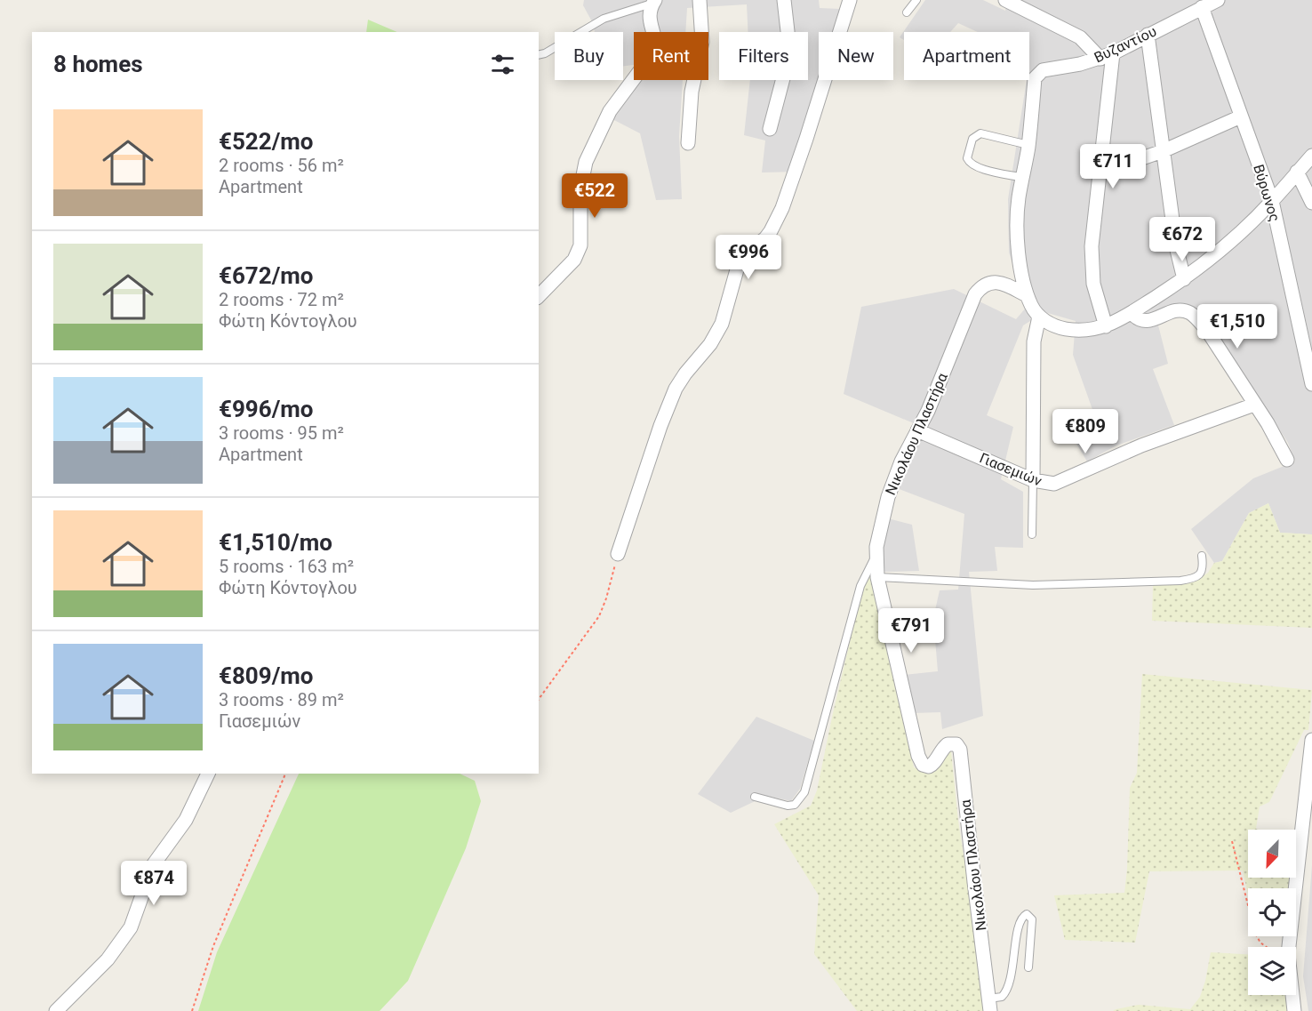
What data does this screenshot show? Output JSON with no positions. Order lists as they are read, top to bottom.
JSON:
{
  "streets": {
    "street": [
      "Βυζαντίου",
      "Βύρωνος",
      "Νικολάου Πλαστήρα",
      "Γιασεμιών"
    ]
  },
  "crossings": [
    ["Βυζαντίου", "Βύρωνος"],
    ["Νικολάου Πλαστήρα", "Γιασεμιών"]
  ],
  "north": "bottom left",
  "page": {
    "chip": [
      "Buy",
      "Rent",
      "Filters",
      "New",
      "Apartment"
    ],
    "heading": "8 homes",
    "list": [
      {
        "name": "€522/mo",
        "note": "2 rooms · 56 m² · Apartment"
      },
      {
        "name": "€672/mo",
        "note": "2 rooms · 72 m² · Φώτη Κόντογλου"
      },
      {
        "name": "€996/mo",
        "note": "3 rooms · 95 m² · Apartment"
      },
      {
        "name": "€1,510/mo",
        "note": "5 rooms · 163 m² · Φώτη Κόντογλου"
      },
      {
        "name": "€809/mo",
        "note": "3 rooms · 89 m² · Γιασεμιών"
      }
    ],
    "price": [
      "€711",
      "€522",
      "€672",
      "€996",
      "€1,510",
      "€809",
      "€791",
      "€874"
    ]
  }
}
